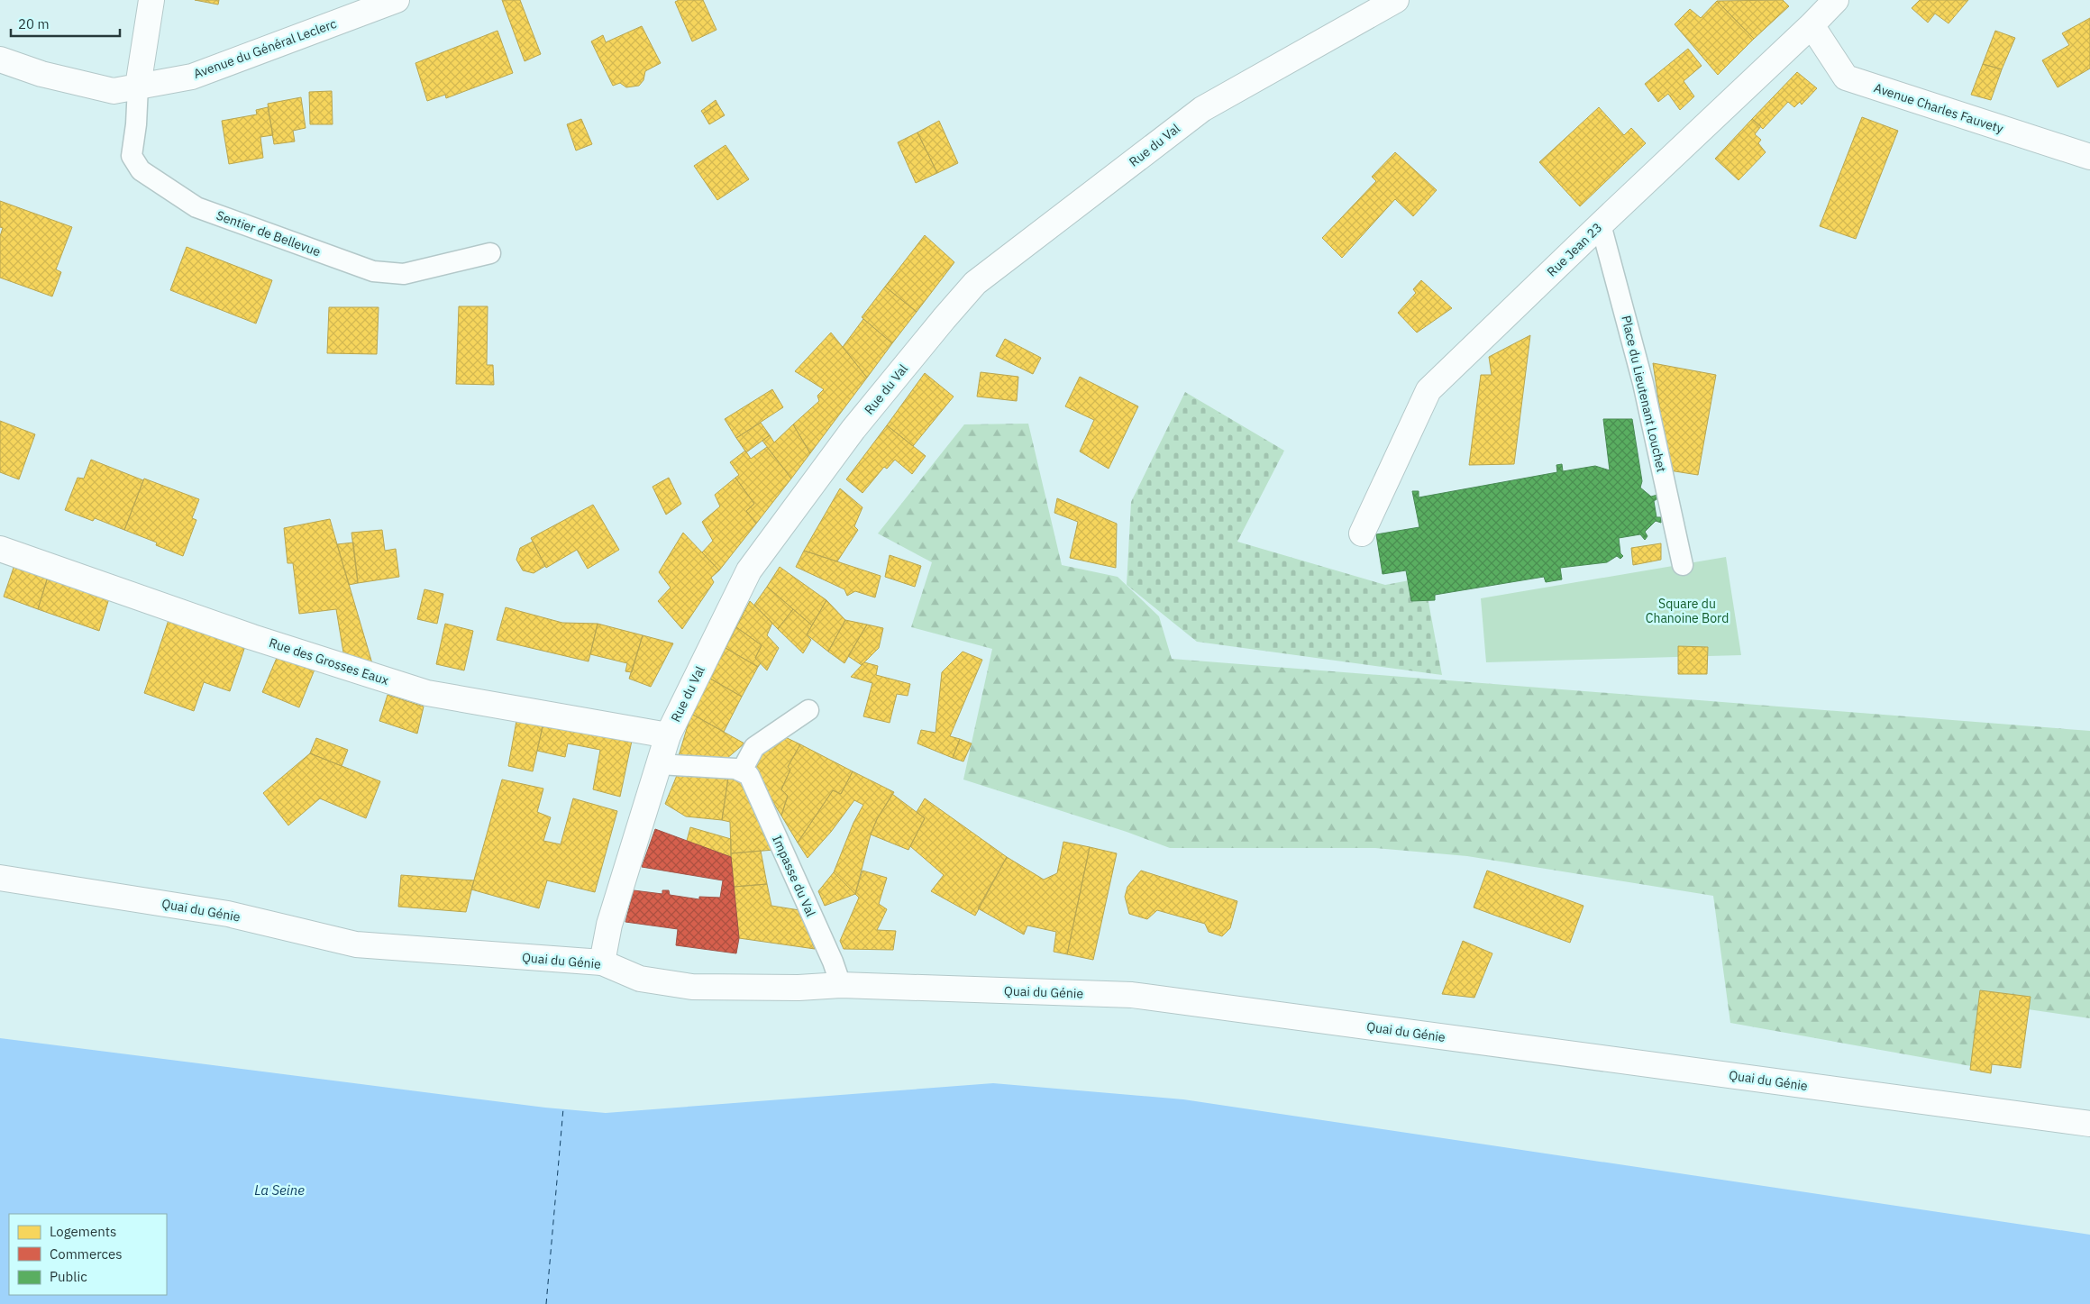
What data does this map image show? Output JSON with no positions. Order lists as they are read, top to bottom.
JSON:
{
  "streets": {
    "street": [
      "Avenue du Général Leclerc",
      "Avenue Charles Fauvety",
      "Rue du Val",
      "Rue Jean 23",
      "Rue des Grosses Eaux",
      "Quai du Génie"
    ],
    "lane": ["Sentier de Bellevue", "Place du Lieutenant Louchet", "Impasse du Val"]
  },
  "crossings": [
    ["Avenue du Général Leclerc", "Sentier de Bellevue"],
    ["Avenue Charles Fauvety", "Rue Jean 23"],
    ["Rue du Val", "Rue des Grosses Eaux"],
    ["Rue du Val", "Quai du Génie"],
    ["Rue Jean 23", "Place du Lieutenant Louchet"],
    ["Impasse du Val", "Quai du Génie"]
  ],
  "water": ["La Seine"],
  "parks": ["Square du Chanoine Bord"],
  "legend": ["Logements", "Commerces", "Public"],
  "scale_bar": "20 m"
}
